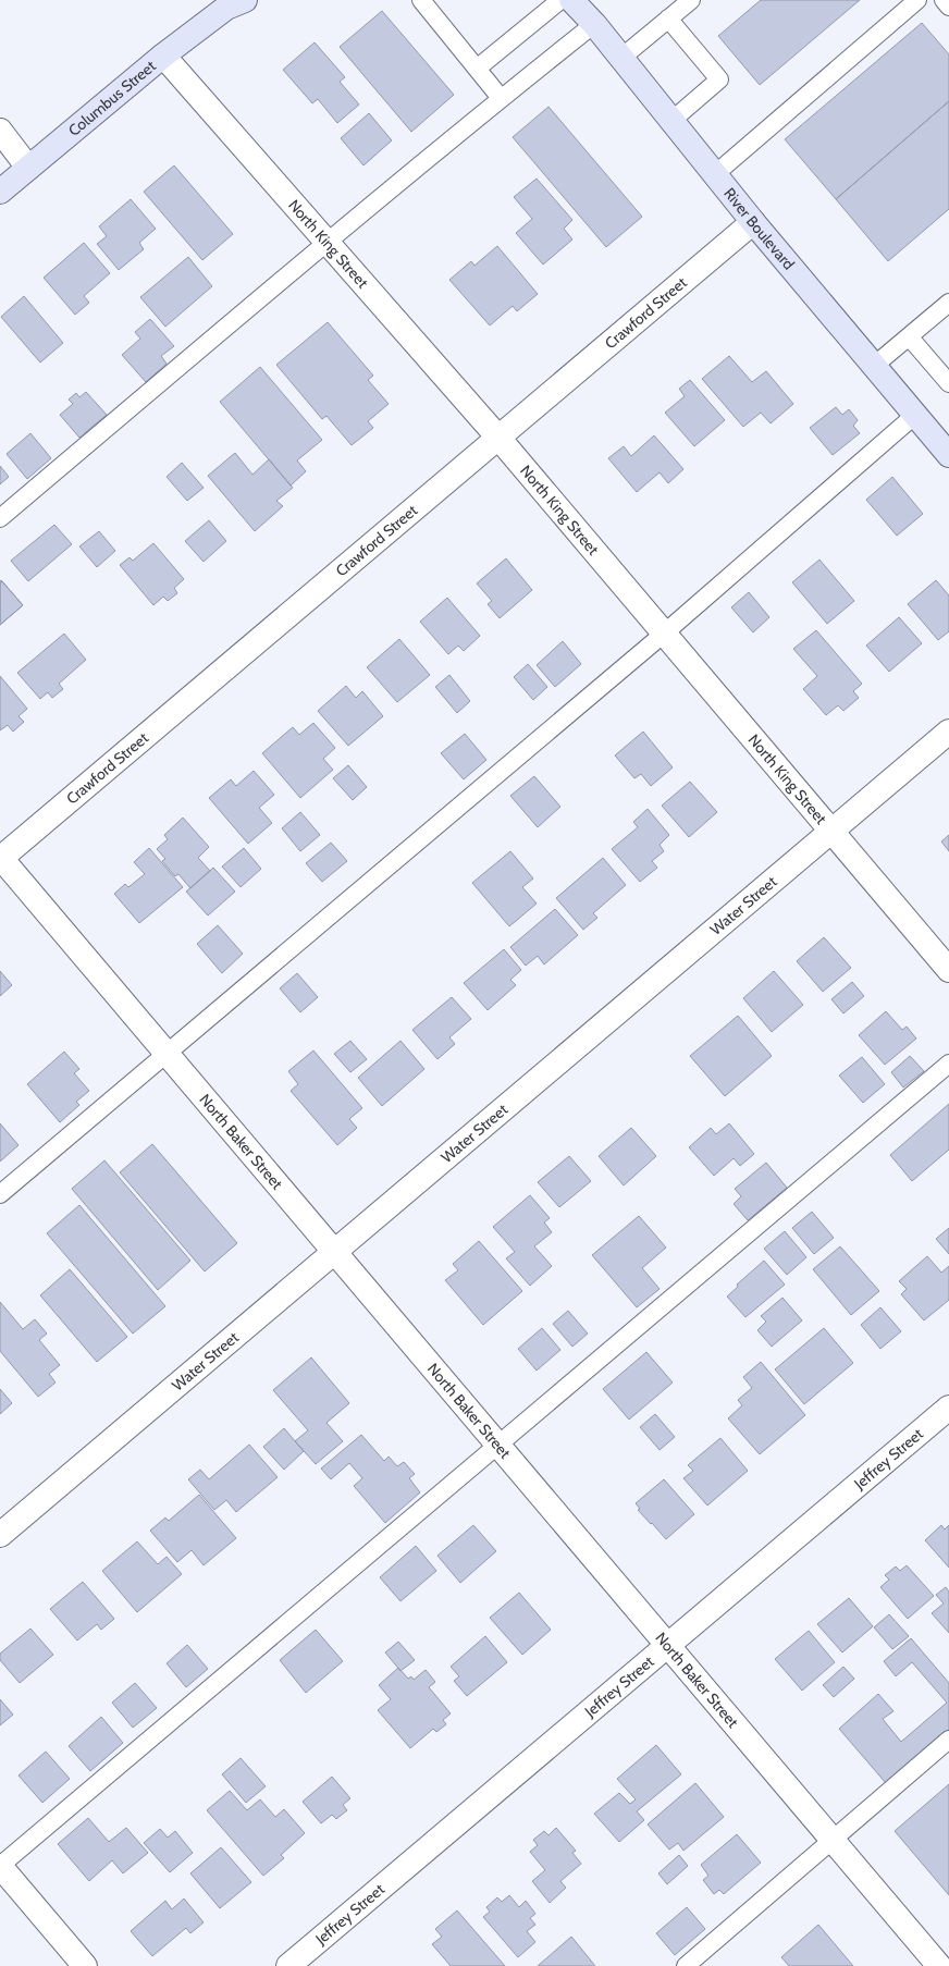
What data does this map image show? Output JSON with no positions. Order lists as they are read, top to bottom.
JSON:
{
  "streets": {
    "main road": ["Columbus Street", "River Boulevard"],
    "street": [
      "North King Street",
      "Crawford Street",
      "Water Street",
      "North Baker Street",
      "Jeffrey Street"
    ]
  },
  "crossings": [
    ["Columbus Street", "North King Street"],
    ["River Boulevard", "Crawford Street"],
    ["North King Street", "Crawford Street"],
    ["North King Street", "Water Street"],
    ["Crawford Street", "North Baker Street"],
    ["Water Street", "North Baker Street"],
    ["North Baker Street", "Jeffrey Street"]
  ]
}
